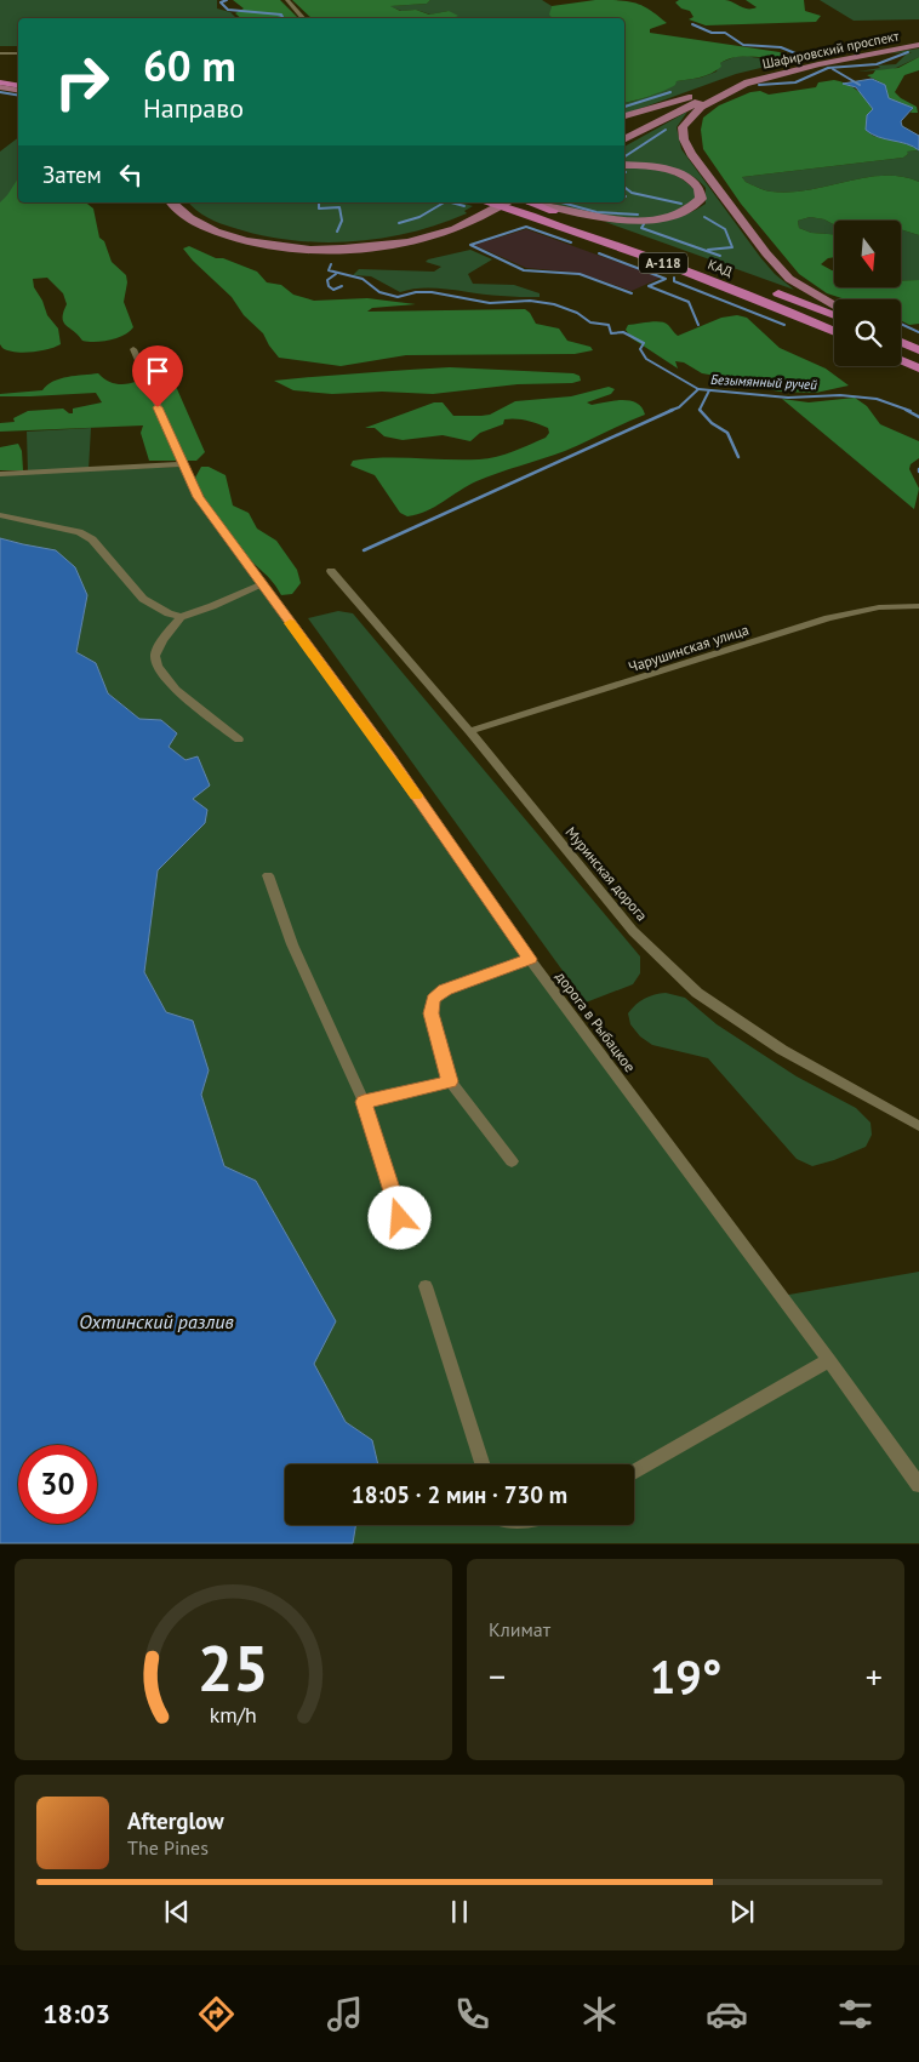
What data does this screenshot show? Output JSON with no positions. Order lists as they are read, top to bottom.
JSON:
{
  "streets": {
    "highway": ["А-118", "КАД"],
    "main road": ["Шафировский проспект"],
    "street": ["Чарушинская улица", "Муринская дорога", "дорога в Рыбацкое"]
  },
  "crossings": [
    ["Чарушинская улица", "Муринская дорога"]
  ],
  "water": ["Безымянный ручей", "Охтинский разлив"],
  "north": "bottom",
  "page": {
    "turn": ["60 m", "Направо"],
    "then": "Затем",
    "limit": "30",
    "trip": "18:05 · 2 мин · 730 m",
    "tile": "Климат",
    "heat": ["−", "19°", "+"],
    "song": ["Afterglow", "The Pines"],
    "tabs": "18:03",
    "gauge": ["25", "km/h"]
  }
}
